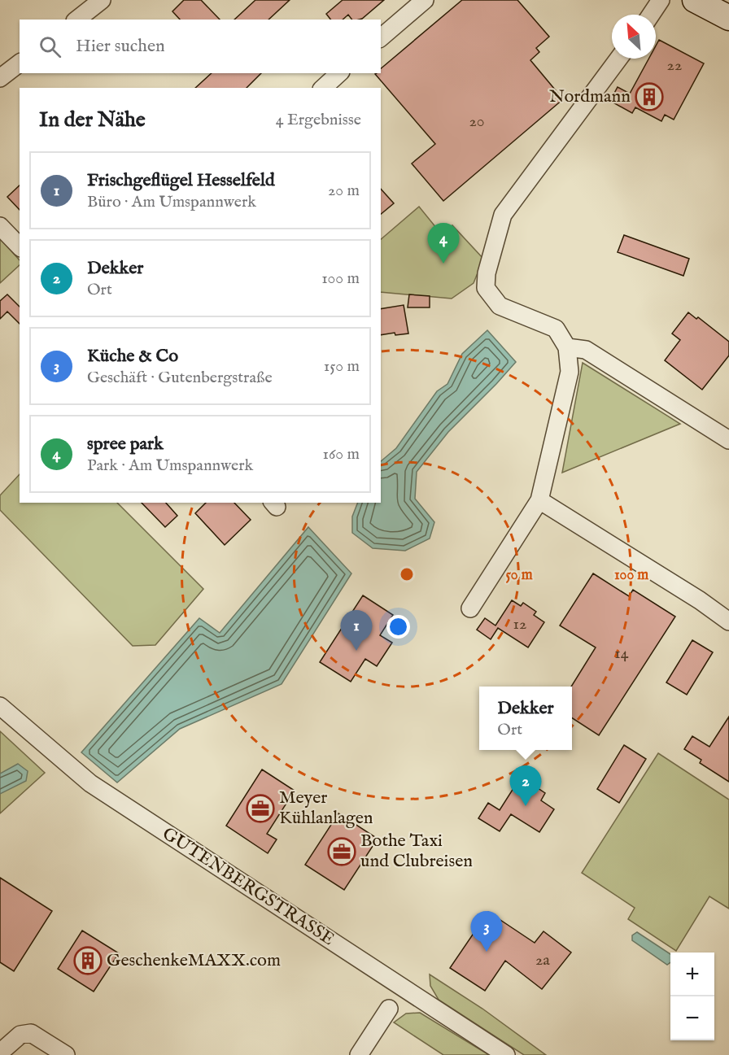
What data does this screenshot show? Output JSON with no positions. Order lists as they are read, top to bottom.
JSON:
{
  "streets": {
    "street": ["GUTENBERGSTRASSE"]
  },
  "places": {
    "building": ["Nordmann", "GeschenkeMAXX.com"],
    "office": ["Meyer Kühlanlagen", "Bothe Taxi und Clubreisen"]
  },
  "house_numbers": [
    "22",
    "20",
    "12",
    "14",
    "2a"
  ],
  "north": "top left",
  "page": {
    "search": "Hier suchen",
    "heading": ["In der Nähe", "4 Ergebnisse"],
    "list": [
      {
        "mark": "1",
        "name": "Frischgeflügel Hesselfeld",
        "note": "Büro · Am Umspannwerk",
        "value": "20 m"
      },
      {
        "mark": "2",
        "name": "Dekker",
        "note": "Ort",
        "value": "100 m"
      },
      {
        "mark": "3",
        "name": "Küche & Co",
        "note": "Geschäft · Gutenbergstraße",
        "value": "150 m"
      },
      {
        "mark": "4",
        "name": "spree park",
        "note": "Park · Am Umspannwerk",
        "value": "160 m"
      }
    ],
    "pins": [
      "4",
      "1",
      "2",
      "3"
    ],
    "popup": ["Dekker", "Ort"],
    "map_buttons": ["+", "−"]
  },
  "rings": ["50 m", "100 m"]
}
